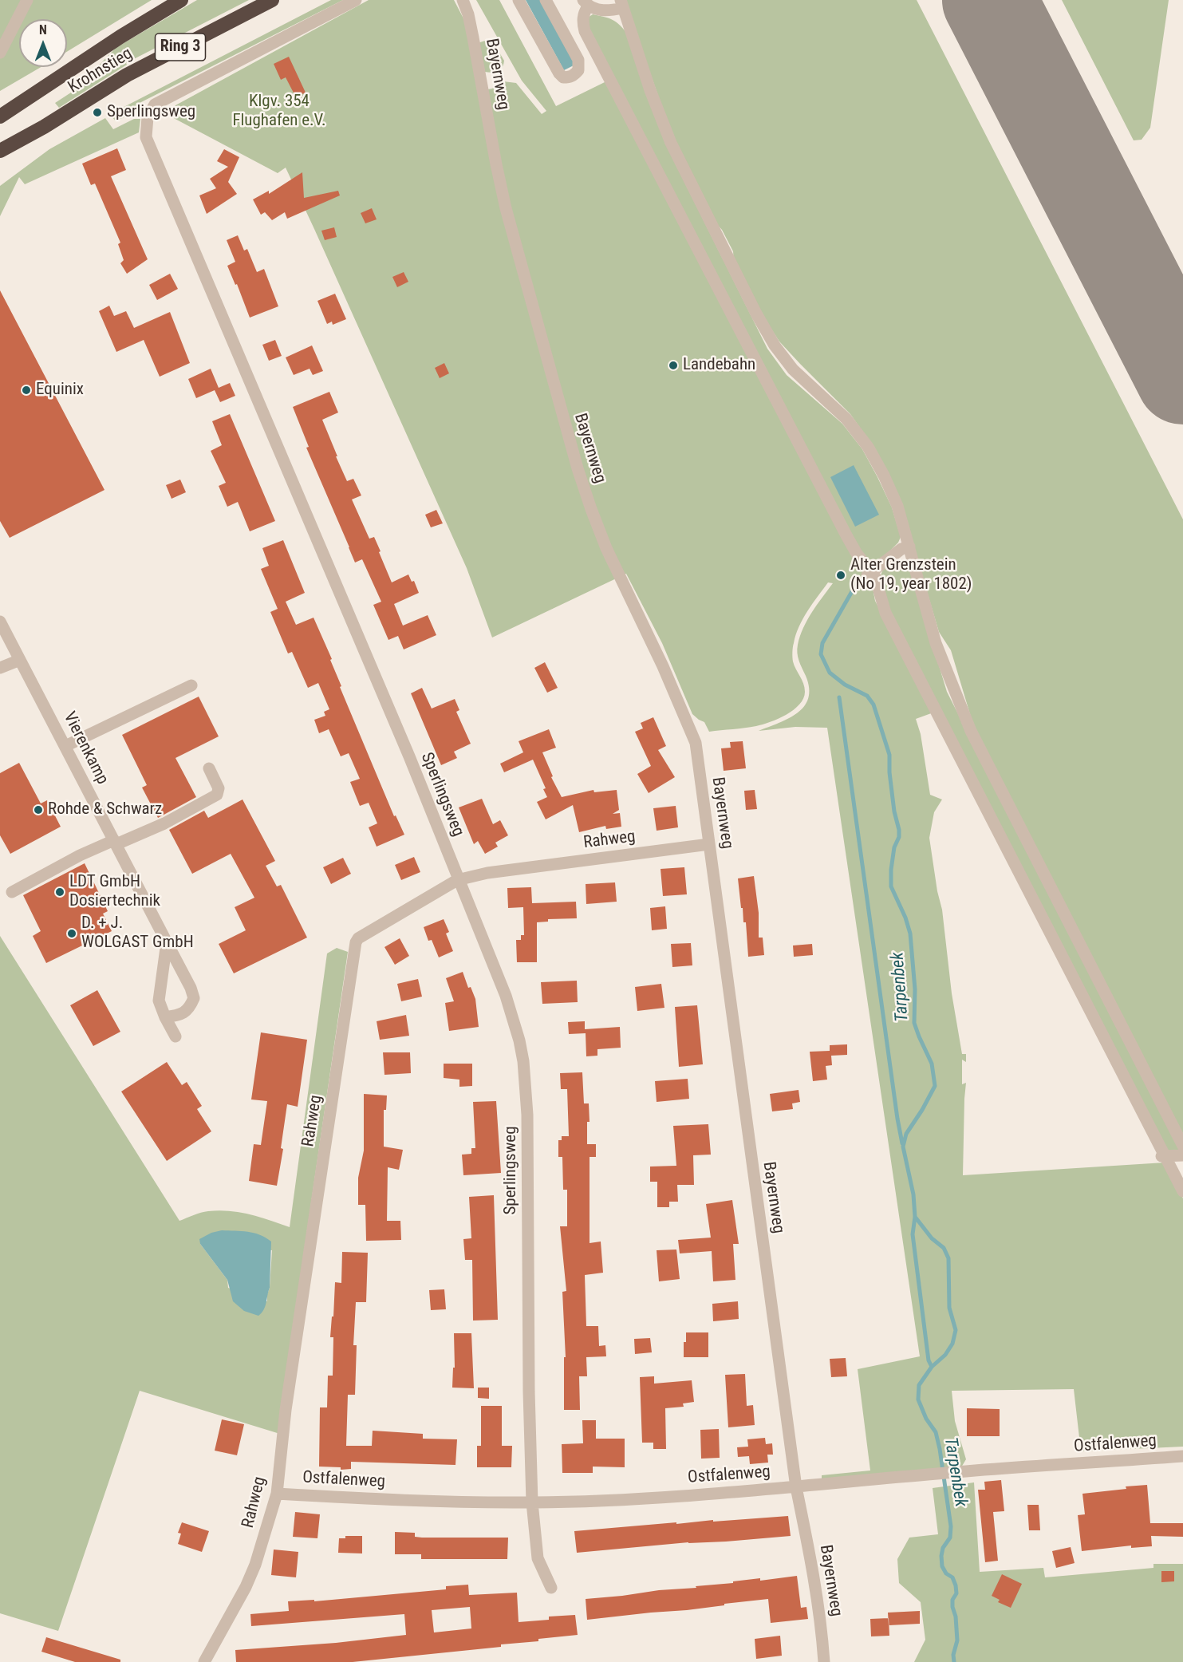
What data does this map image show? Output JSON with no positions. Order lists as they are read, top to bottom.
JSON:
{
  "streets": {
    "highway": ["Ring 3", "Krohnstieg"],
    "street": [
      "Bayernweg",
      "Vierenkamp",
      "Sperlingsweg",
      "Rahweg",
      "Ostfalenweg"
    ]
  },
  "crossings": [
    ["Bayernweg", "Rahweg"],
    ["Bayernweg", "Ostfalenweg"],
    ["Sperlingsweg", "Rahweg"],
    ["Sperlingsweg", "Ostfalenweg"],
    ["Rahweg", "Ostfalenweg"]
  ],
  "water": ["Tarpenbek"],
  "parks": ["Klgv. 354 Flughafen e.V."],
  "places": [
    "Sperlingsweg",
    "Landebahn",
    "Equinix",
    "Alter Grenzstein (No 19, year 1802)",
    "Rohde & Schwarz",
    "LDT GmbH Dosiertechnik",
    "D. + J. WOLGAST GmbH"
  ],
  "north": "top"
}
